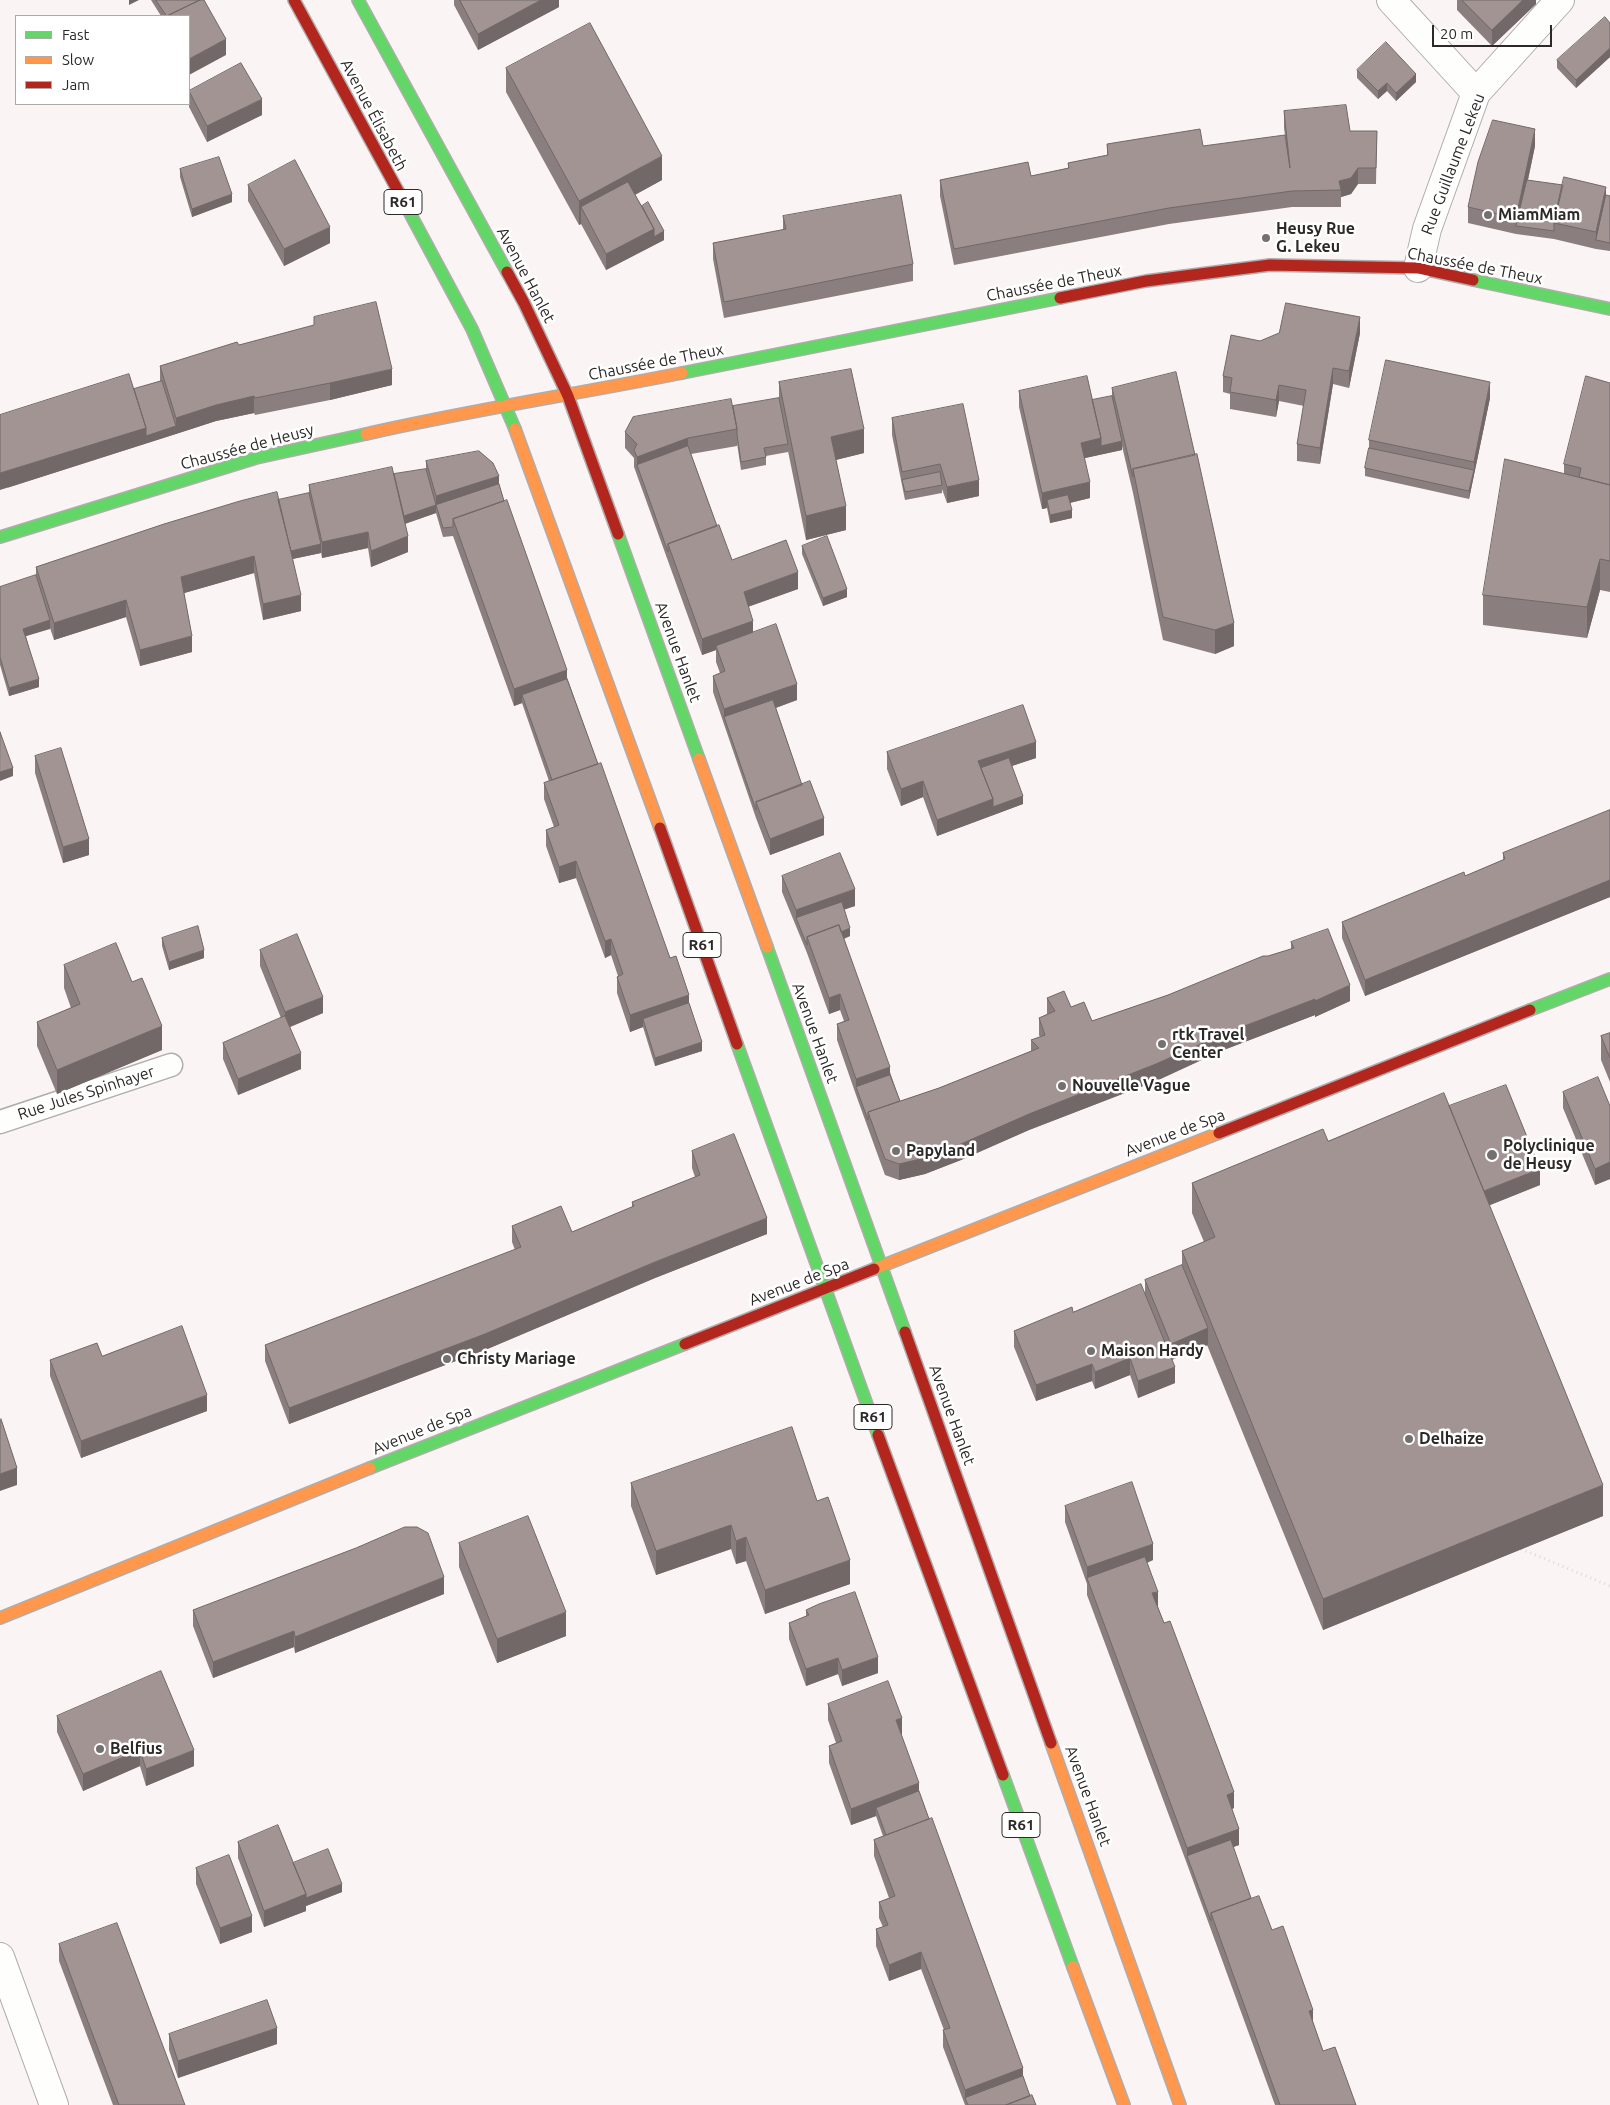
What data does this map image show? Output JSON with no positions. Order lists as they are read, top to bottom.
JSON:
{
  "streets": {
    "main road": [
      "Avenue Élisabeth",
      "R61",
      "Chaussée de Theux",
      "Avenue Hanlet",
      "Chaussée de Heusy",
      "Avenue de Spa"
    ],
    "street": ["Rue Guillaume Lekeu"],
    "lane": ["Rue Jules Spinhayer"]
  },
  "crossings": [
    ["Avenue Élisabeth", "R61"],
    ["Avenue Élisabeth", "Chaussée de Theux"],
    ["Avenue Élisabeth", "Chaussée de Heusy"],
    ["Rue Guillaume Lekeu", "Chaussée de Theux"],
    ["R61", "Chaussée de Theux"],
    ["R61", "Chaussée de Heusy"],
    ["R61", "Avenue de Spa"],
    ["Chaussée de Theux", "Avenue Hanlet"],
    ["Chaussée de Theux", "Chaussée de Heusy"],
    ["Avenue Hanlet", "Avenue de Spa"]
  ],
  "places": [
    "MiamMiam",
    "Heusy Rue G. Lekeu",
    "rtk Travel Center",
    "Nouvelle Vague",
    "Papyland",
    "Polyclinique de Heusy",
    "Maison Hardy",
    "Christy Mariage",
    "Delhaize",
    "Belfius"
  ],
  "legend": ["Fast", "Slow", "Jam"],
  "scale_bar": "20 m"
}
